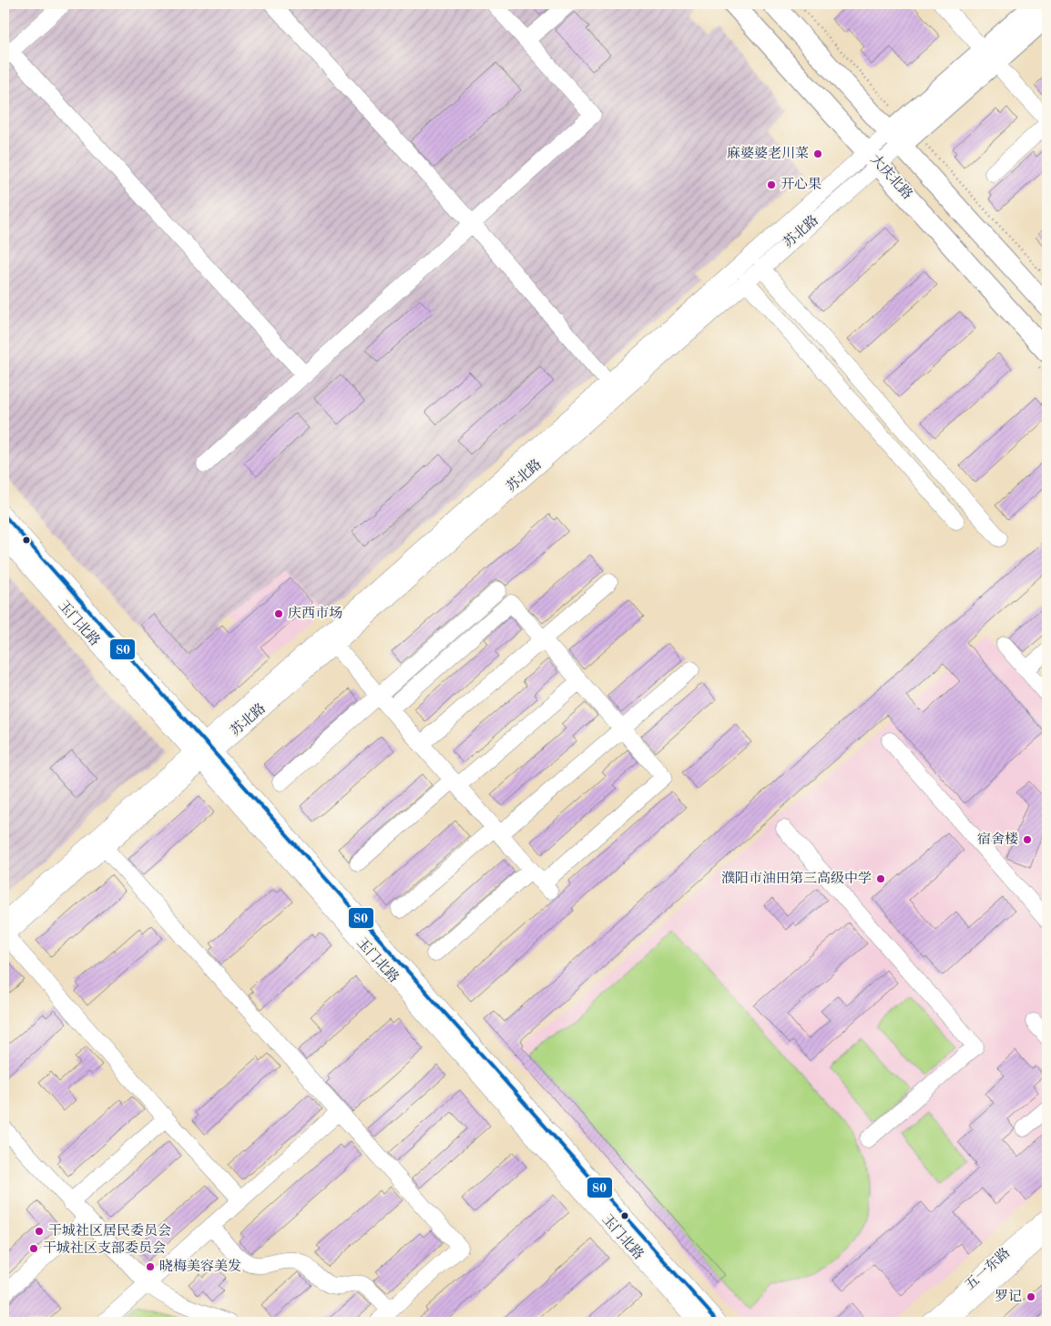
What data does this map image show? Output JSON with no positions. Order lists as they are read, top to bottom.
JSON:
{
  "streets": {
    "main road": ["大庆北路", "苏北路"],
    "street": ["玉门北路", "五一东路"]
  },
  "crossings": [
    ["大庆北路", "苏北路"],
    ["苏北路", "玉门北路"]
  ],
  "places": [
    "麻婆婆老川菜",
    "开心果",
    "庆西市场",
    "宿舍楼",
    "濮阳市油田第三高级中学",
    "干城社区居民委员会",
    "干城社区支部委员会",
    "晓梅美容美发",
    "罗记"
  ],
  "lines": ["transit line 80"]
}
